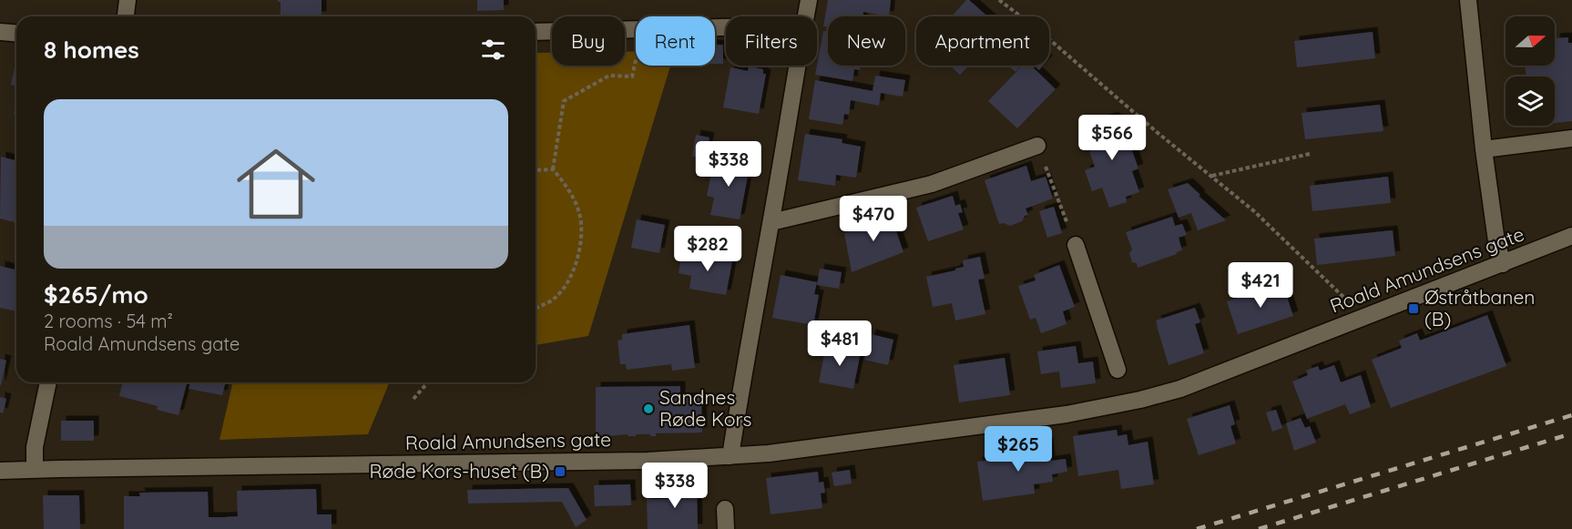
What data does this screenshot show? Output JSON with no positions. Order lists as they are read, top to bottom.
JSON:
{
  "streets": {
    "street": ["Roald Amundsens gate"]
  },
  "places": {
    "transit": ["Østråtbanen (B)", "Røde Kors-huset (B)"],
    "other": ["Sandnes Røde Kors"]
  },
  "north": "right",
  "page": {
    "chip": [
      "Buy",
      "Rent",
      "Filters",
      "New",
      "Apartment"
    ],
    "heading": "8 homes",
    "list": [
      {
        "name": "$265/mo",
        "note": "2 rooms · 54 m² · Roald Amundsens gate"
      }
    ],
    "price": [
      "$566",
      "$338",
      "$470",
      "$282",
      "$421",
      "$481",
      "$265",
      "$338"
    ]
  }
}
